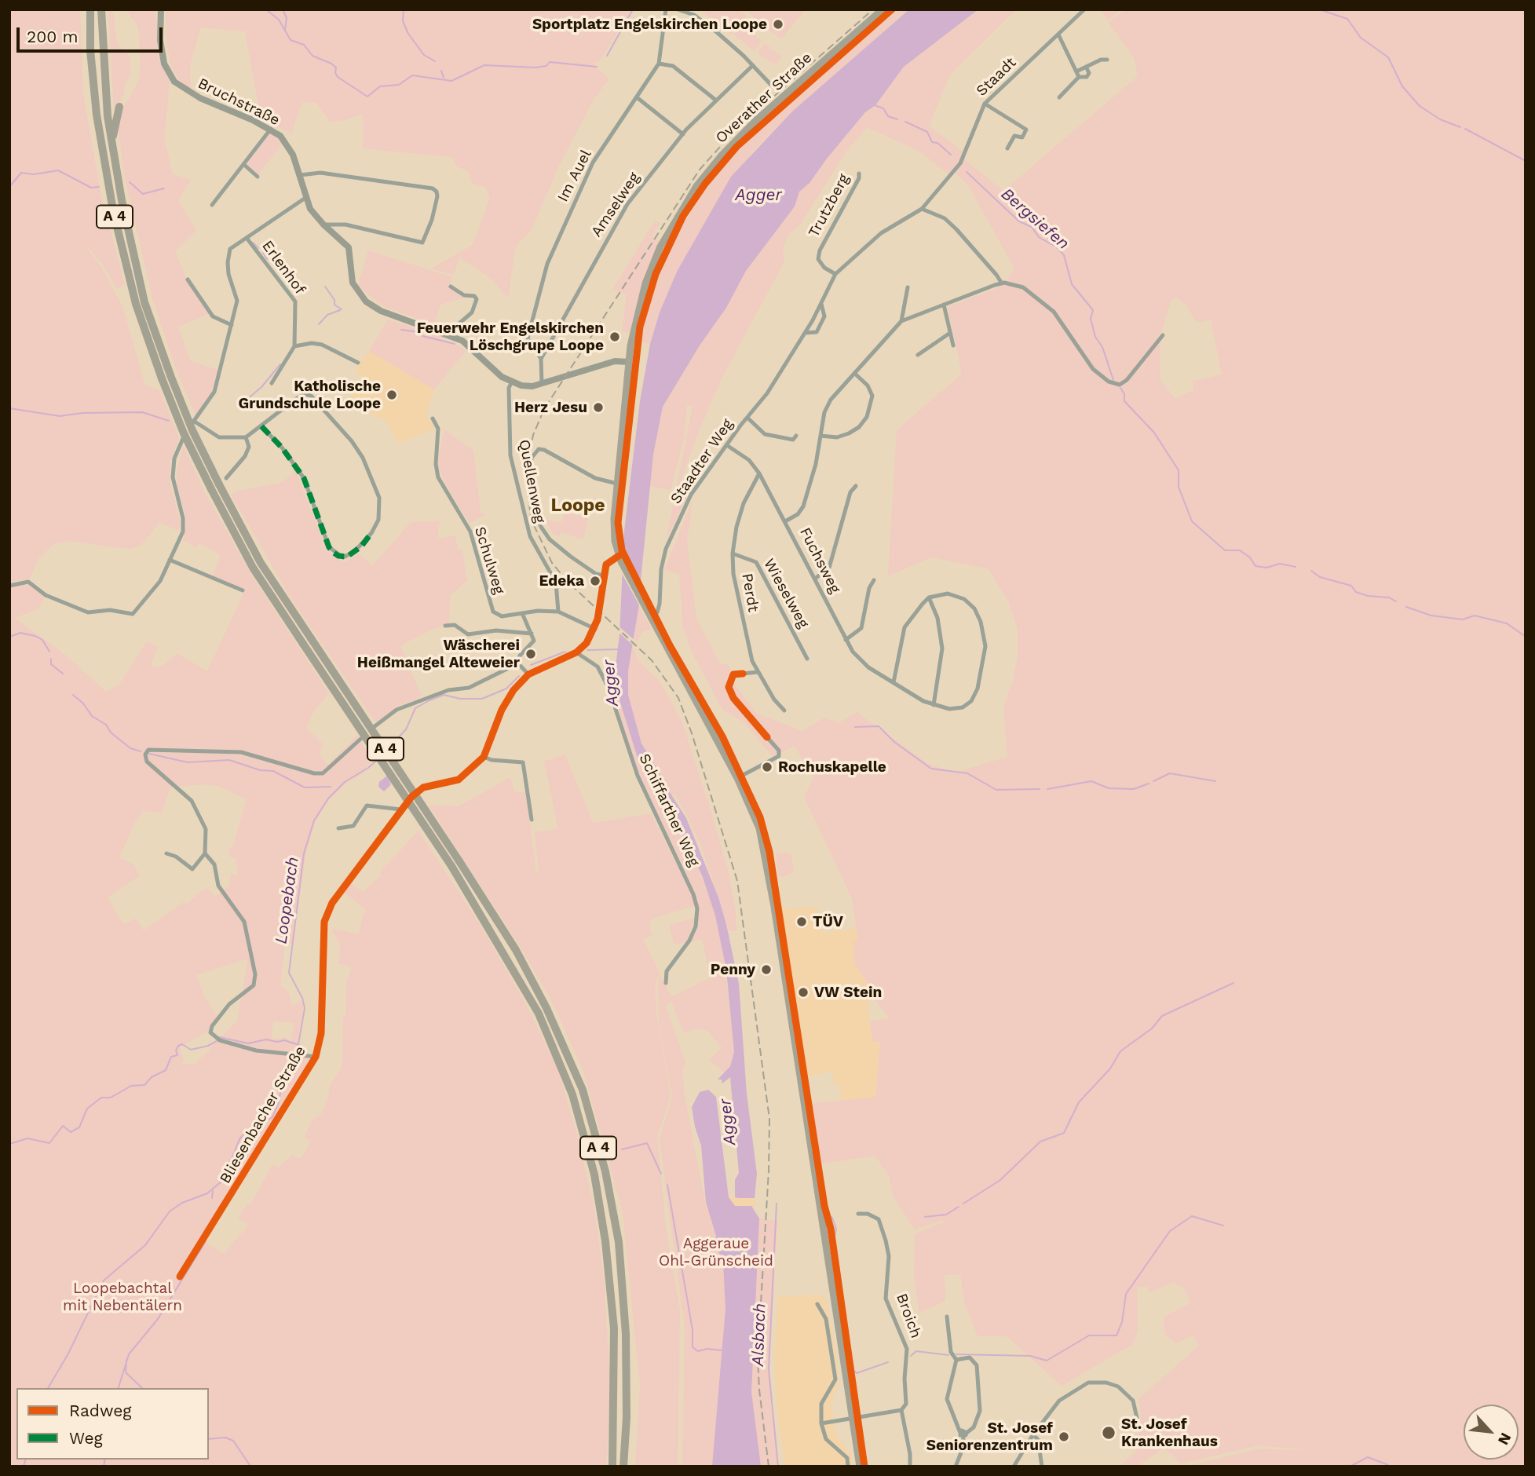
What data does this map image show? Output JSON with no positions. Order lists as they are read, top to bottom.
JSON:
{
  "streets": {
    "highway": ["A 4"],
    "main road": ["Overather Straße", "Bruchstraße"],
    "street": [
      "Staadt",
      "Im Auel",
      "Amselweg",
      "Trutzberg",
      "Erlenhof",
      "Staadter Weg",
      "Quellenweg",
      "Schulweg",
      "Fuchsweg",
      "Perdt",
      "Wieselweg",
      "Schiffarther Weg",
      "Bliesenbacher Straße",
      "Broich"
    ]
  },
  "crossings": [
    ["Staadt", "Staadter Weg"],
    ["Overather Straße", "Staadter Weg"],
    ["Overather Straße", "Bliesenbacher Straße"],
    ["Bruchstraße", "Quellenweg"],
    ["Im Auel", "Amselweg"],
    ["Trutzberg", "Staadter Weg"],
    ["Staadter Weg", "Fuchsweg"],
    ["Quellenweg", "Schulweg"],
    ["Schulweg", "Bliesenbacher Straße"],
    ["Fuchsweg", "Perdt"],
    ["Perdt", "Wieselweg"],
    ["Schiffarther Weg", "Bliesenbacher Straße"]
  ],
  "districts": ["Loope"],
  "water": [
    "Agger",
    "Bergsiefen",
    "Loopebach",
    "Alsbach"
  ],
  "parks": ["Aggeraue Ohl-Grünscheid", "Loopebachtal mit Nebentälern"],
  "places": [
    "Sportplatz Engelskirchen Loope",
    "Feuerwehr Engelskirchen Löschgrupe Loope",
    "Katholische Grundschule Loope",
    "Herz Jesu",
    "Edeka",
    "Wäscherei Heißmangel Alteweier",
    "Rochuskapelle",
    "TÜV",
    "Penny",
    "VW Stein",
    "St. Josef Krankenhaus",
    "St. Josef Seniorenzentrum"
  ],
  "legend": ["Radweg", "Weg"],
  "scale_bar": "200 m",
  "north": "bottom right"
}
